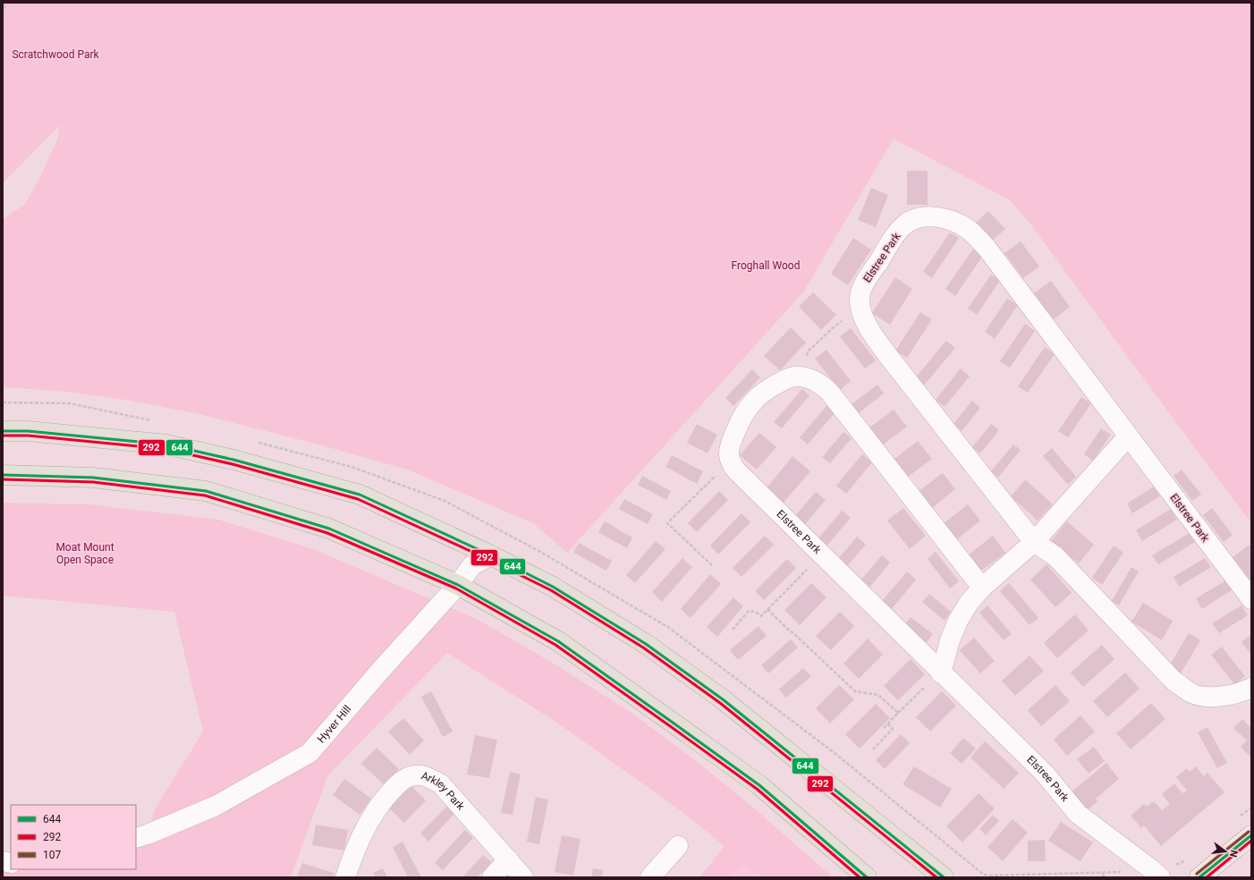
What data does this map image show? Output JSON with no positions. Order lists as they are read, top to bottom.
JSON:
{
  "streets": {
    "street": ["Elstree Park", "Hyver Hill", "Arkley Park"]
  },
  "parks": ["Scratchwood Park", "Froghall Wood", "Moat Mount Open Space"],
  "lines": ["transit line 644", "transit line 292", "transit line 107"],
  "legend": ["644", "292", "107"],
  "north": "right"
}
